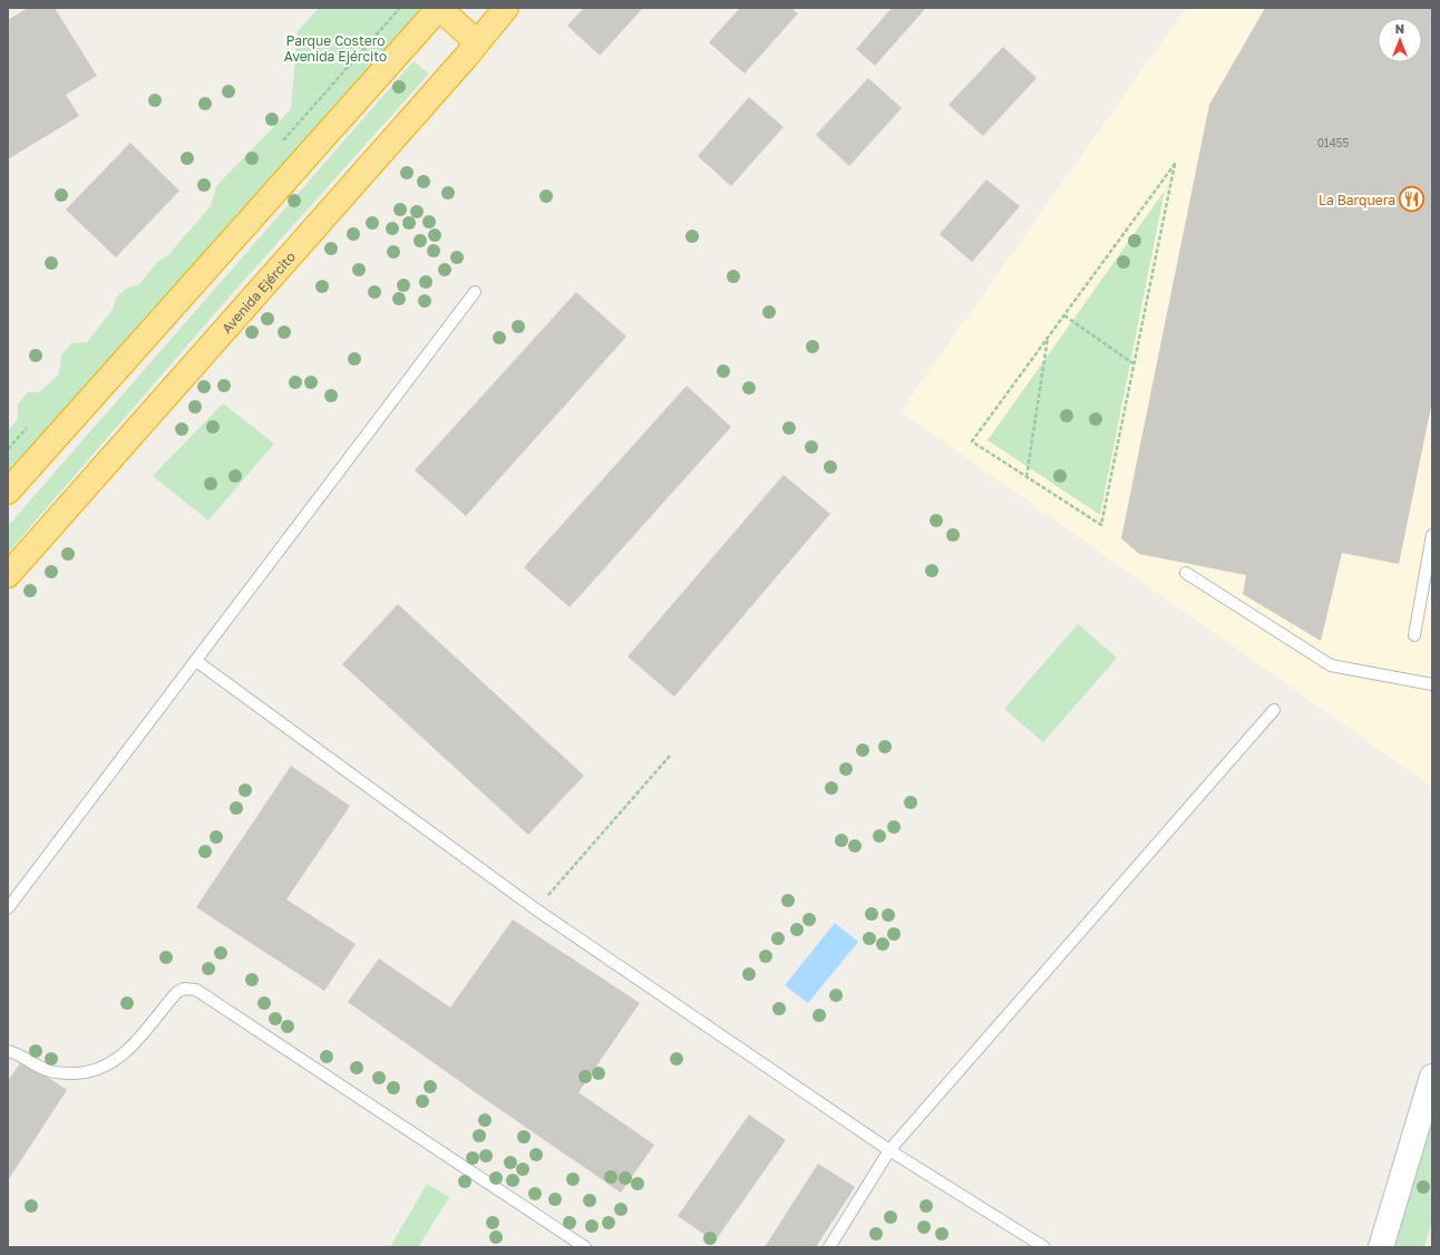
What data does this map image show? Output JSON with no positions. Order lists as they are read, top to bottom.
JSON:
{
  "streets": {
    "highway": ["Avenida Ejército"]
  },
  "parks": ["Parque Costero Avenida Ejército"],
  "places": {
    "restaurant": ["La Barquera"]
  },
  "house_numbers": ["01455"],
  "north": "top"
}
